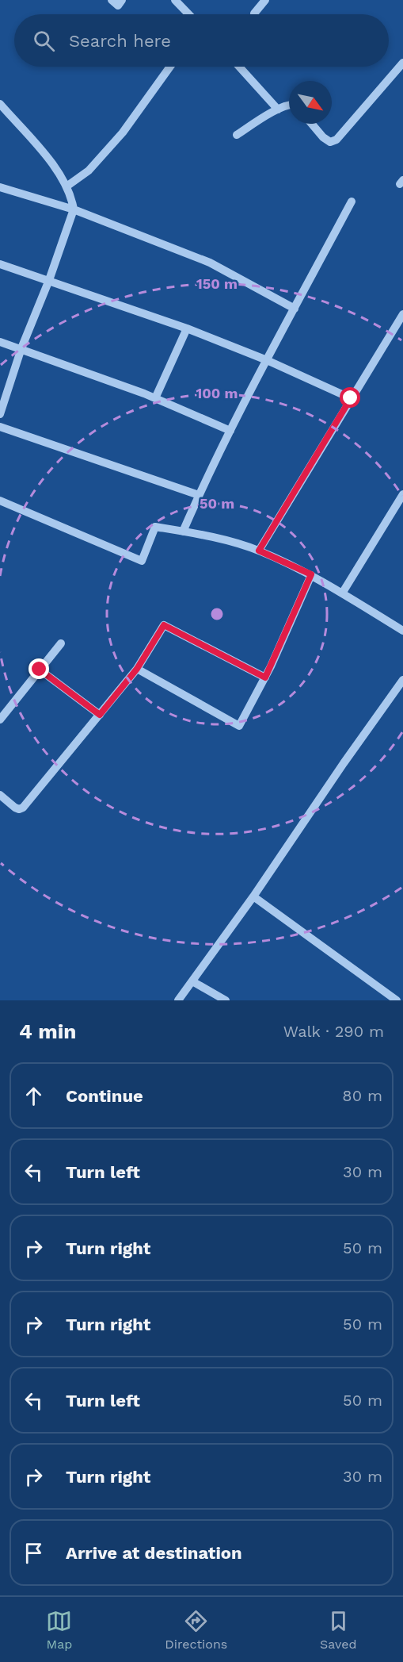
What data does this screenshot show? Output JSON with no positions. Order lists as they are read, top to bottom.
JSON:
{
  "north": "bottom right",
  "page": {
    "search": "Search here",
    "heading": ["4 min", "Walk · 290 m"],
    "list": [
      ["Continue", "80 m"],
      ["Turn left", "30 m"],
      ["Turn right", "50 m"],
      ["Turn right", "50 m"],
      ["Turn left", "50 m"],
      ["Turn right", "30 m"],
      "Arrive at destination"
    ],
    "nav": ["Map", "Directions", "Saved"]
  },
  "rings": ["150 m", "100 m", "50 m"]
}
